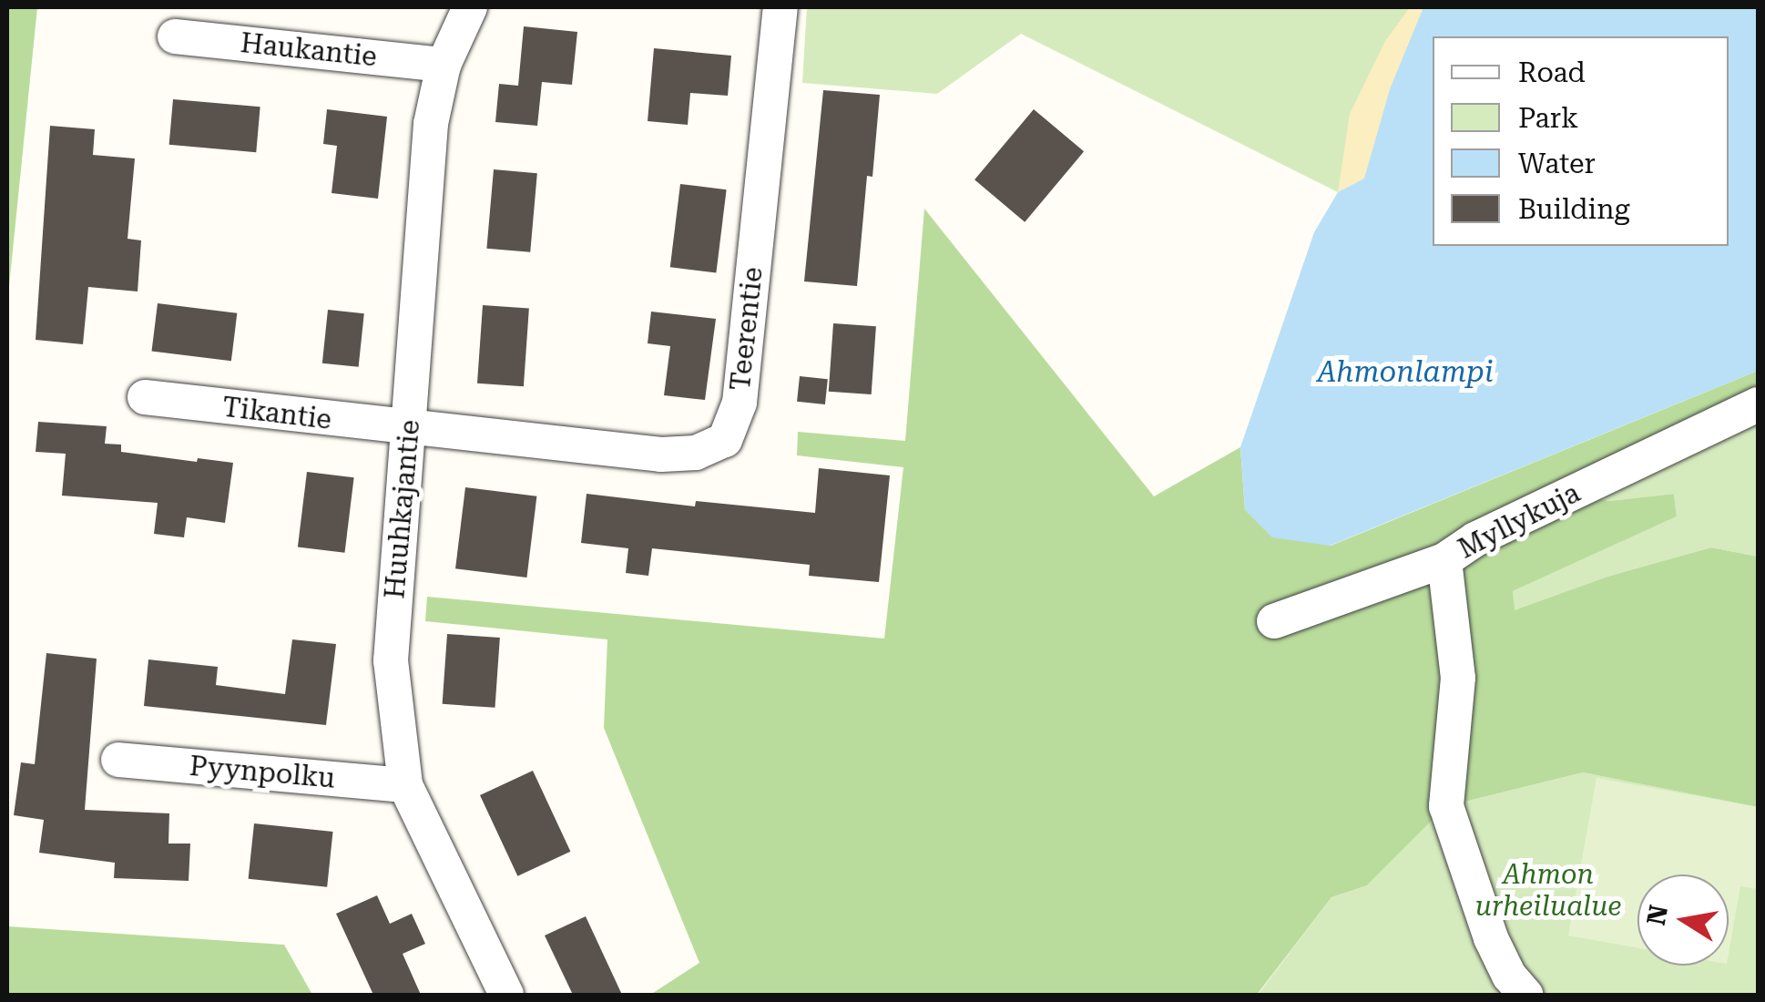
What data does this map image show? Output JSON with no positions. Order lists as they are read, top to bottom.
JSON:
{
  "streets": {
    "street": [
      "Haukantie",
      "Teerentie",
      "Tikantie",
      "Huuhkajantie",
      "Myllykuja",
      "Pyynpolku"
    ]
  },
  "crossings": [
    ["Haukantie", "Huuhkajantie"],
    ["Teerentie", "Tikantie"],
    ["Teerentie", "Huuhkajantie"],
    ["Tikantie", "Huuhkajantie"],
    ["Huuhkajantie", "Pyynpolku"]
  ],
  "water": ["Ahmonlampi"],
  "parks": ["Ahmon urheilualue"],
  "legend": [
    "Road",
    "Park",
    "Water",
    "Building"
  ],
  "north": "left"
}
